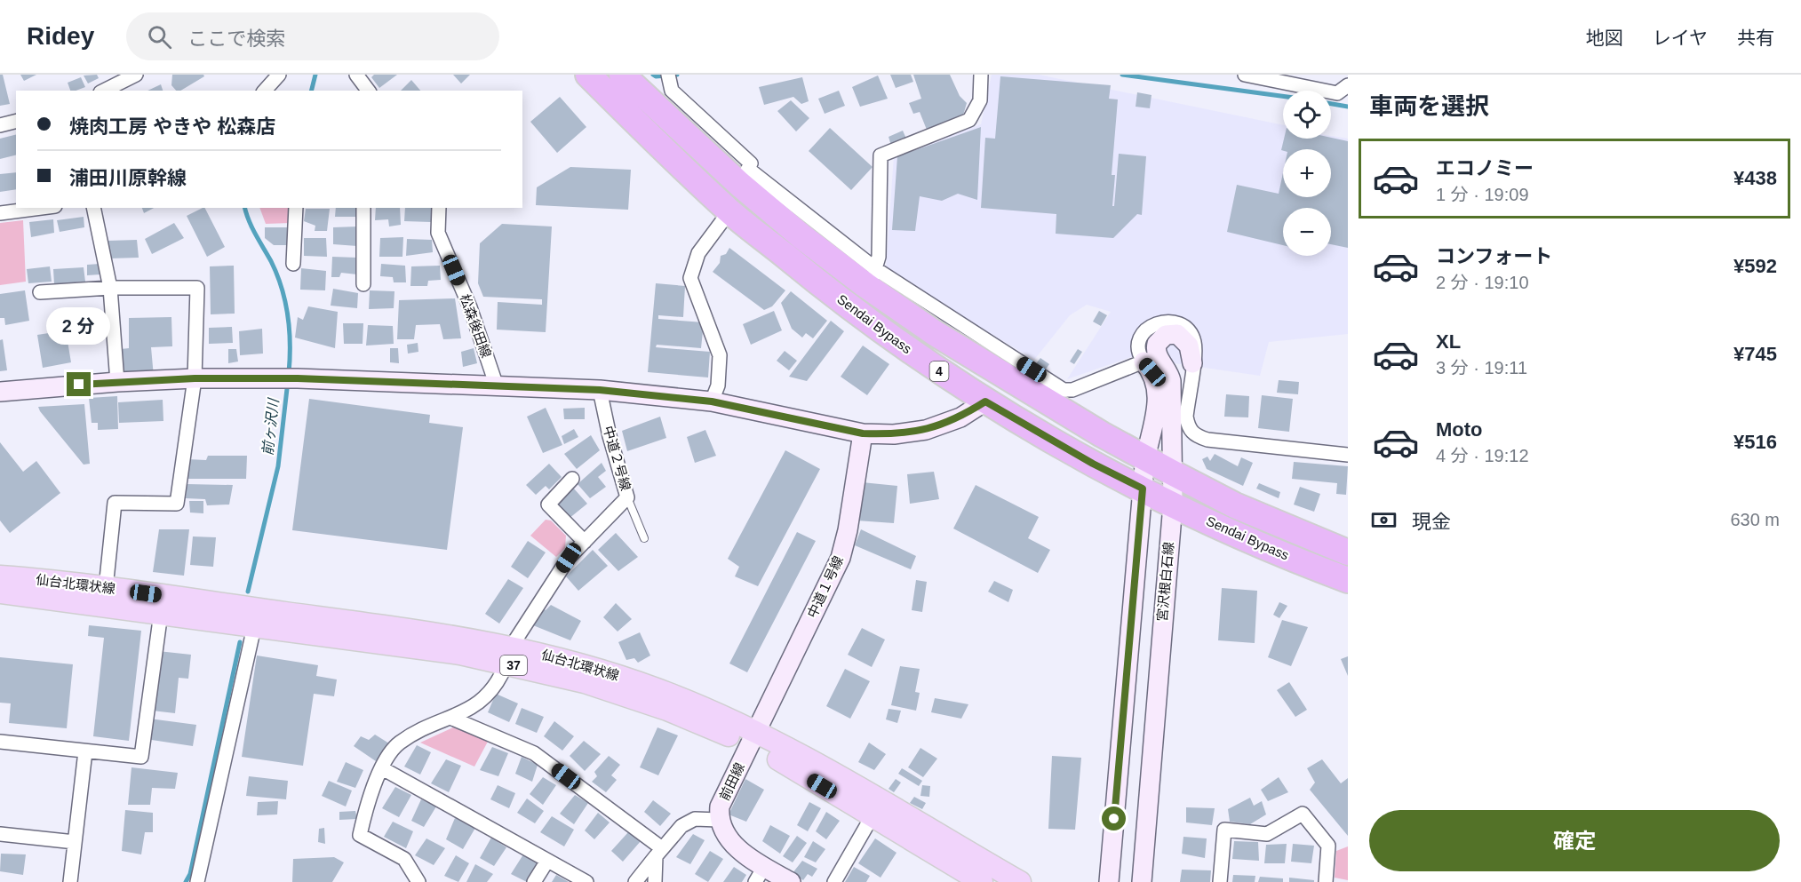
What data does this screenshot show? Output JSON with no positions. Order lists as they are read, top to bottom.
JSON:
{
  "streets": {
    "highway": ["Sendai Bypass", "4"],
    "main road": ["仙台北環状線", "37"],
    "street": [
      "松森後田線",
      "中道２号線",
      "宮沢根白石線",
      "中道１号線",
      "前田線"
    ]
  },
  "crossings": [
    ["Sendai Bypass", "宮沢根白石線"],
    ["中道２号線", "仙台北環状線"],
    ["仙台北環状線", "中道１号線"],
    ["仙台北環状線", "前田線"],
    ["中道１号線", "前田線"]
  ],
  "water": ["前ヶ沢川"],
  "page": {
    "header": "Ridey",
    "search": "ここで検索",
    "nav": ["地図", "レイヤ", "共有"],
    "heading": "車両を選択",
    "map_buttons": ["+", "−"],
    "banner": ["焼肉工房 やきや 松森店", "浦田川原幹線"],
    "list": [
      {
        "name": "エコノミー",
        "note": "1 分 · 19:09",
        "value": "¥438"
      },
      {
        "name": "コンフォート",
        "note": "2 分 · 19:10",
        "value": "¥592"
      },
      {
        "name": "XL",
        "note": "3 分 · 19:11",
        "value": "¥745"
      },
      {
        "name": "Moto",
        "note": "4 分 · 19:12",
        "value": "¥516"
      }
    ],
    "bubble": "2 分",
    "pay": ["現金", "630 m"],
    "buttons": "確定"
  }
}
